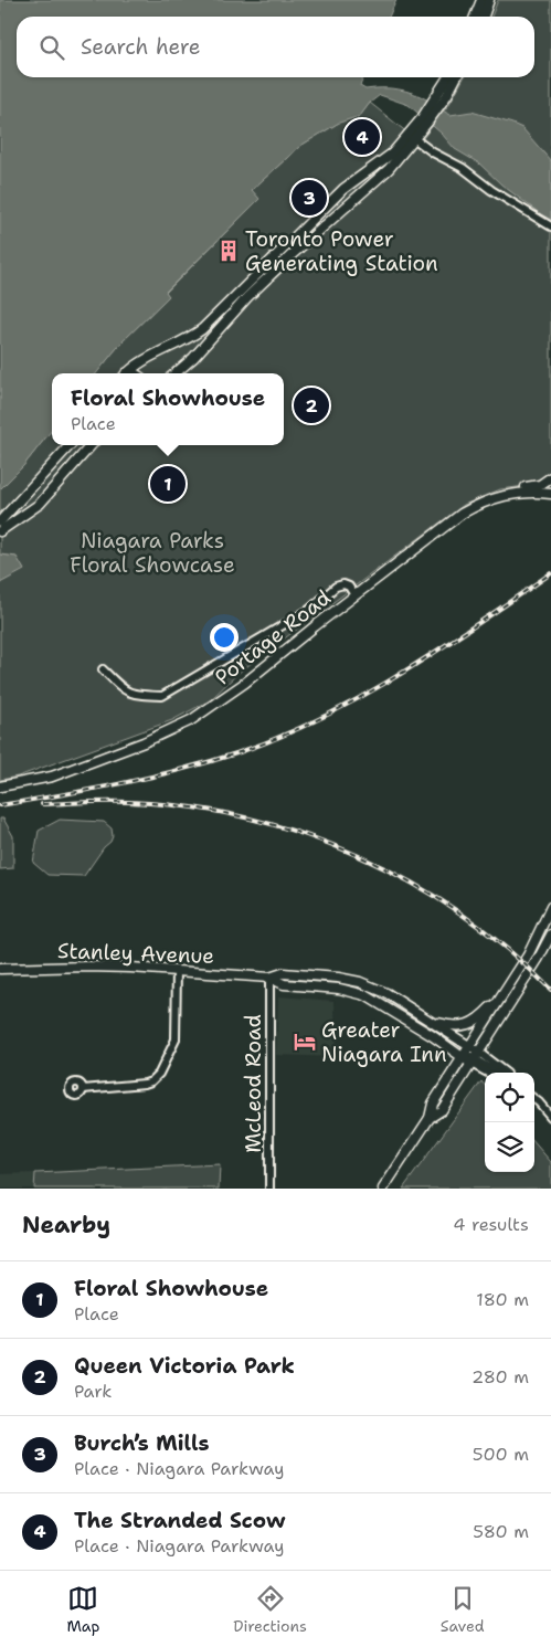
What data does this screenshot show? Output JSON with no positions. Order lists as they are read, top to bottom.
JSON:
{
  "streets": {
    "main road": ["Portage Road", "Stanley Avenue"],
    "street": ["McLeod Road"]
  },
  "crossings": [
    ["Stanley Avenue", "McLeod Road"]
  ],
  "parks": ["Niagara Parks Floral Showcase"],
  "places": {
    "building": ["Toronto Power Generating Station"],
    "hotel": ["Greater Niagara Inn"]
  },
  "page": {
    "search": "Search here",
    "pins": [
      "4",
      "3",
      "2",
      "1"
    ],
    "popup": ["Floral Showhouse", "Place"],
    "heading": ["Nearby", "4 results"],
    "list": [
      {
        "mark": "1",
        "name": "Floral Showhouse",
        "note": "Place",
        "value": "180 m"
      },
      {
        "mark": "2",
        "name": "Queen Victoria Park",
        "note": "Park",
        "value": "280 m"
      },
      {
        "mark": "3",
        "name": "Burch’s Mills",
        "note": "Place · Niagara Parkway",
        "value": "500 m"
      },
      {
        "mark": "4",
        "name": "The Stranded Scow",
        "note": "Place · Niagara Parkway",
        "value": "580 m"
      }
    ],
    "nav": ["Map", "Directions", "Saved"]
  }
}
